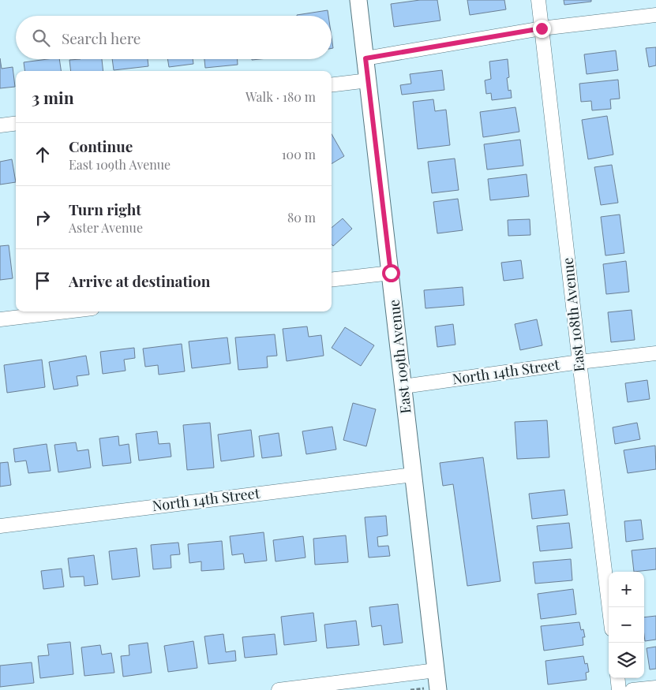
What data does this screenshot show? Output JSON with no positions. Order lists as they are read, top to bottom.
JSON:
{
  "streets": {
    "street": ["East 108th Avenue", "East 109th Avenue", "North 14th Street"]
  },
  "crossings": [
    ["East 108th Avenue", "North 14th Street"],
    ["East 109th Avenue", "North 14th Street"]
  ],
  "page": {
    "search": "Search here",
    "heading": ["3 min", "Walk · 180 m"],
    "list": [
      ["Continue", "East 109th Avenue", "100 m"],
      ["Turn right", "Aster Avenue", "80 m"],
      "Arrive at destination"
    ],
    "map_buttons": ["+", "−"]
  }
}
